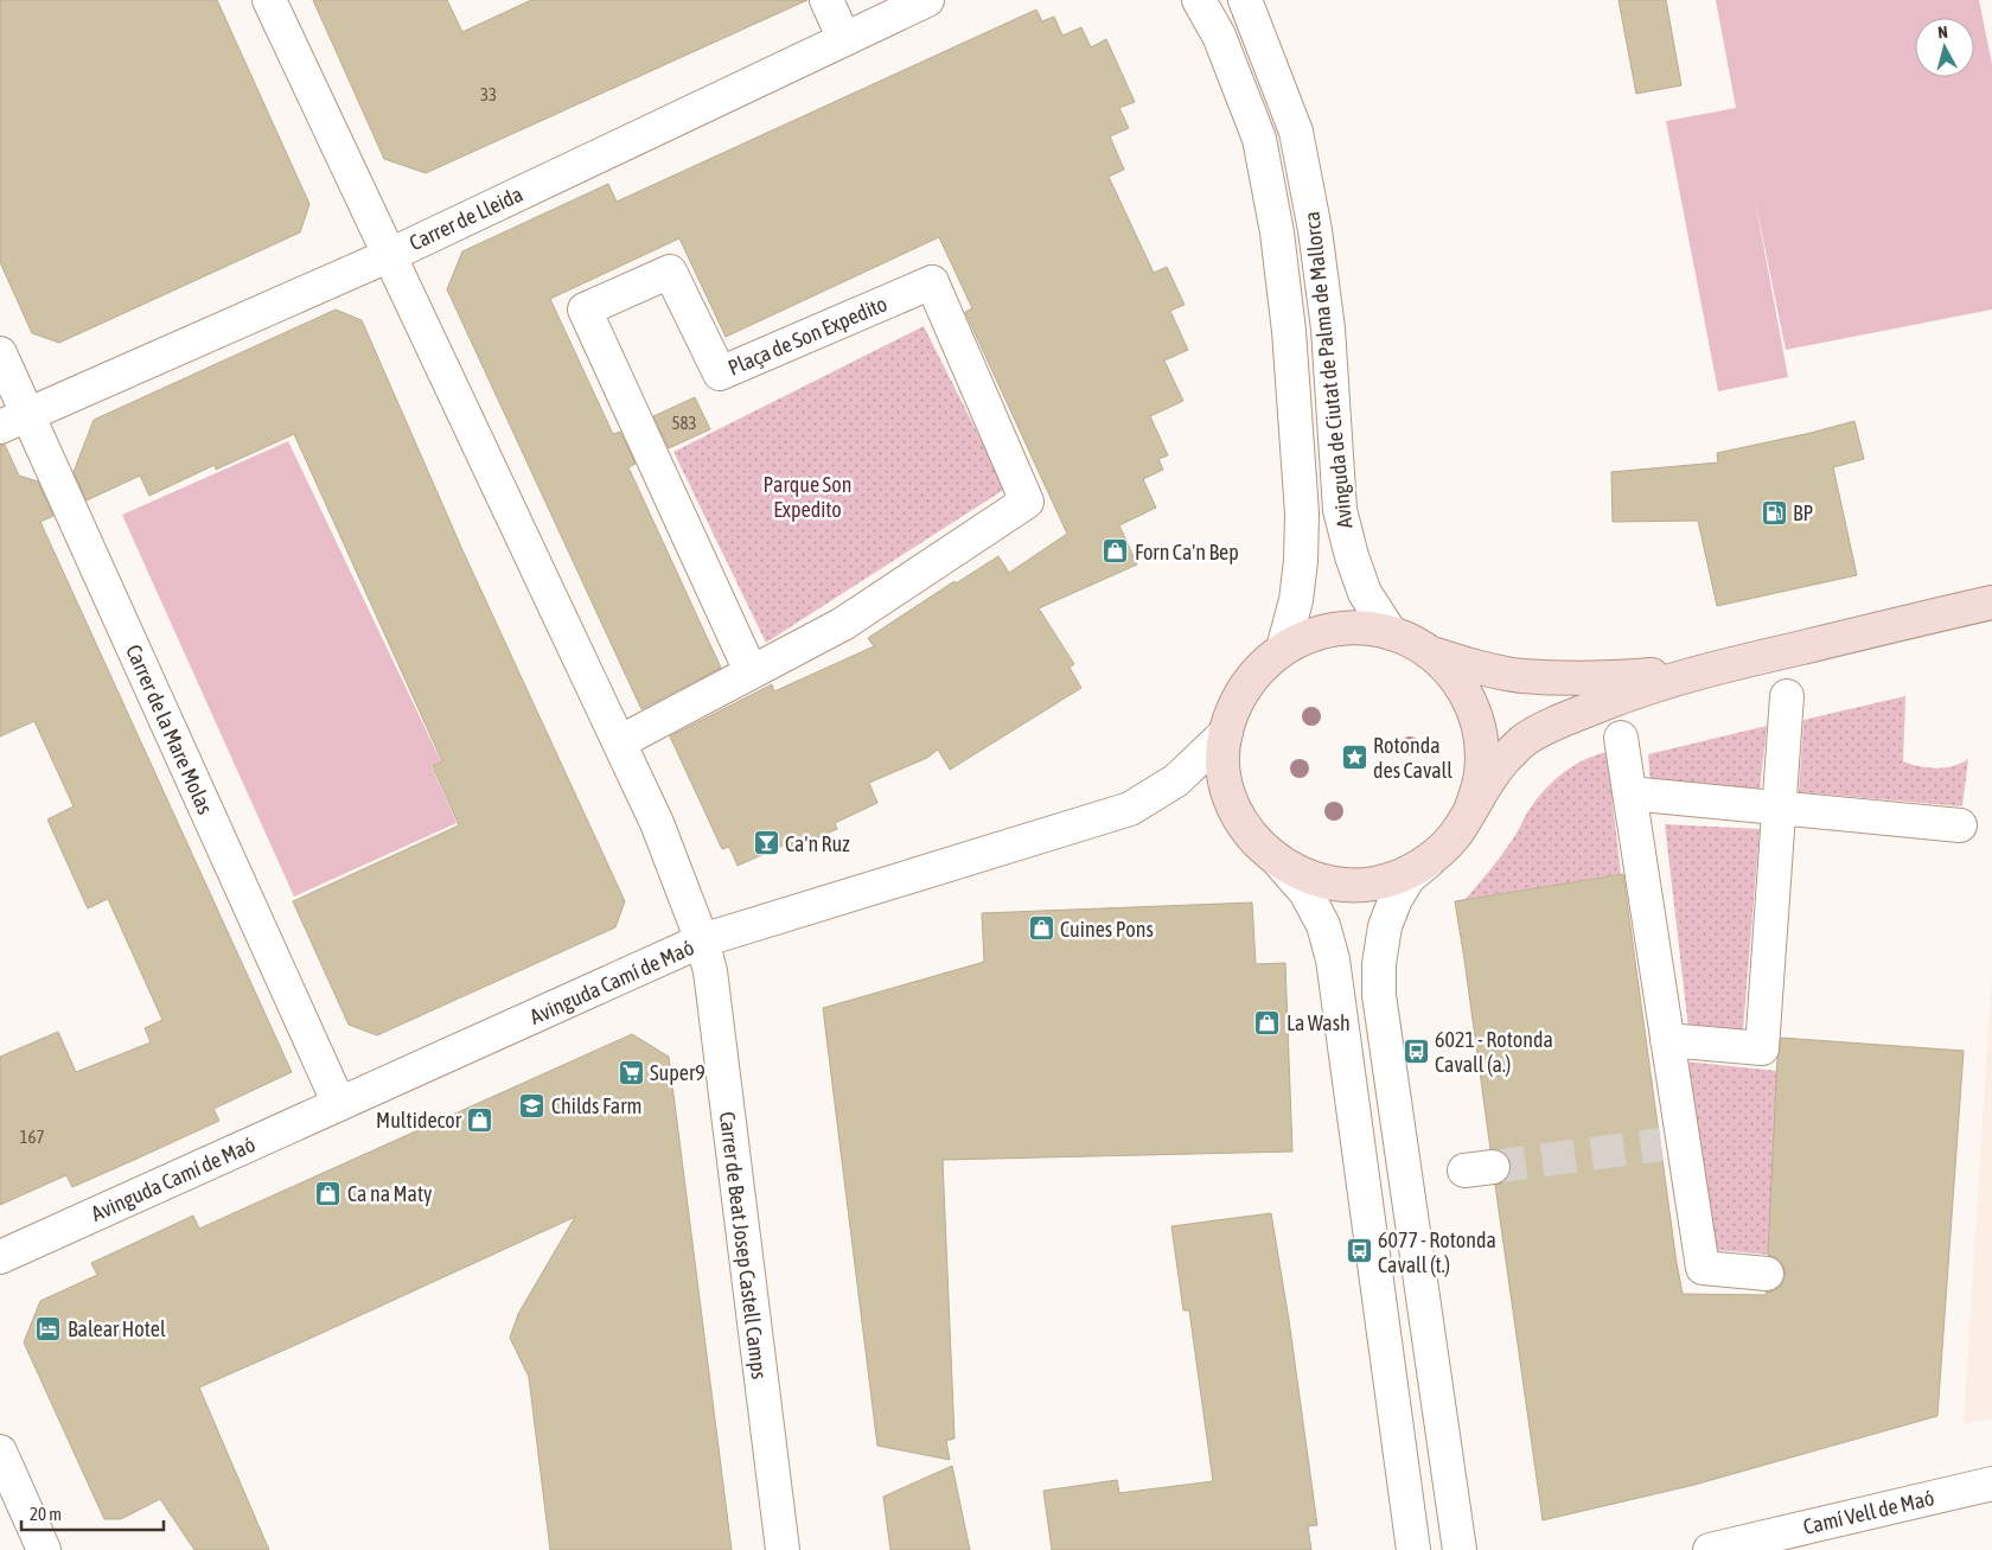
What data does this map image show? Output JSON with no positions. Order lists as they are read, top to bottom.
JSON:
{
  "streets": {
    "street": [
      "Carrer de Lleida",
      "Plaça de Son Expedito",
      "Avinguda de Ciutat de Palma de Mallorca",
      "Carrer de la Mare Molas",
      "Avinguda Camí de Maó",
      "Carrer de Beat Josep Castell Camps",
      "Camí Vell de Maó"
    ]
  },
  "crossings": [
    ["Carrer de Lleida", "Carrer de la Mare Molas"],
    ["Carrer de Lleida", "Carrer de Beat Josep Castell Camps"],
    ["Plaça de Son Expedito", "Carrer de Beat Josep Castell Camps"],
    ["Carrer de la Mare Molas", "Avinguda Camí de Maó"],
    ["Avinguda Camí de Maó", "Carrer de Beat Josep Castell Camps"]
  ],
  "parks": ["Parque Son Expedito"],
  "places": {
    "fuel station": ["BP"],
    "shop": [
      "Forn Ca'n Bep",
      "Cuines Pons",
      "La Wash",
      "Multidecor",
      "Ca na Maty"
    ],
    "place": ["Rotonda des Cavall"],
    "bar": ["Ca'n Ruz"],
    "bus stop": ["6021 - Rotonda Cavall (a.)", "6077 - Rotonda Cavall (t.)"],
    "supermarket": ["Super9"],
    "school or university": ["Childs Farm"],
    "hotel": ["Balear Hotel"]
  },
  "house_numbers": ["33", "583", "167"],
  "scale_bar": "20 m",
  "north": "top"
}
